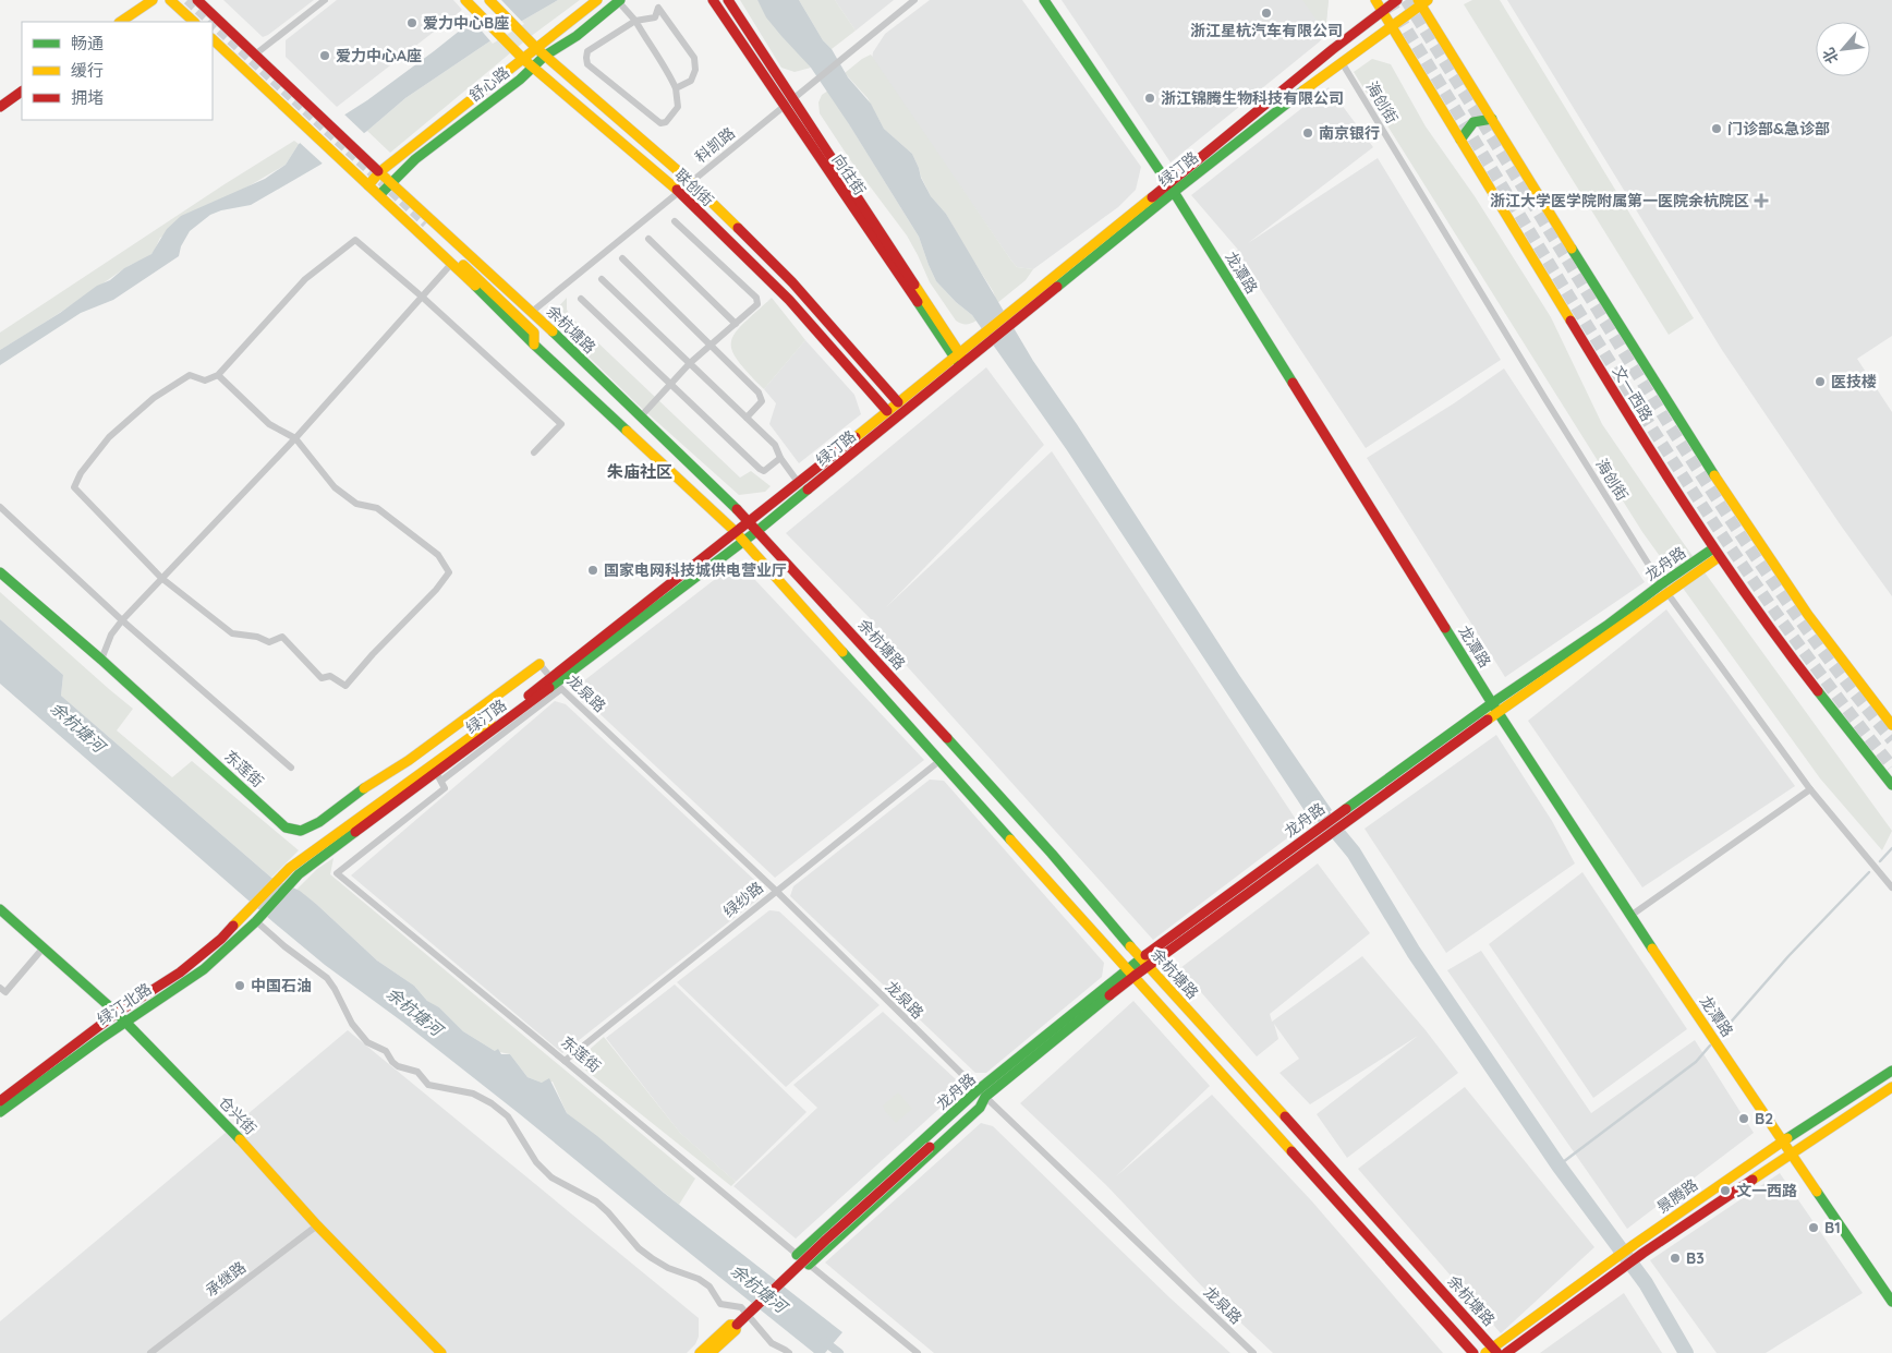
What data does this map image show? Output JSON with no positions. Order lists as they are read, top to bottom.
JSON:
{
  "streets": {
    "street": [
      "舒心路",
      "海创街",
      "科凯路",
      "绿汀路",
      "向往街",
      "联创街",
      "龙潭路",
      "余杭塘路",
      "文一西路",
      "龙舟路",
      "龙泉路",
      "东莲街",
      "绿纱路",
      "绿汀北路",
      "仓兴街",
      "景腾路",
      "承继路"
    ]
  },
  "crossings": [
    ["舒心路", "联创街"],
    ["舒心路", "余杭塘路"],
    ["海创街", "绿汀路"],
    ["海创街", "龙舟路"],
    ["科凯路", "向往街"],
    ["科凯路", "联创街"],
    ["科凯路", "余杭塘路"],
    ["绿汀路", "向往街"],
    ["绿汀路", "联创街"],
    ["绿汀路", "龙潭路"],
    ["绿汀路", "余杭塘路"],
    ["绿汀路", "文一西路"],
    ["绿汀路", "龙泉路"],
    ["绿汀路", "东莲街"],
    ["绿汀路", "绿汀北路"],
    ["龙潭路", "龙舟路"],
    ["龙潭路", "景腾路"],
    ["余杭塘路", "龙舟路"],
    ["余杭塘路", "绿纱路"],
    ["余杭塘路", "景腾路"],
    ["文一西路", "龙舟路"],
    ["龙舟路", "龙泉路"],
    ["龙舟路", "东莲街"],
    ["龙泉路", "东莲街"],
    ["龙泉路", "绿纱路"],
    ["东莲街", "绿纱路"],
    ["绿汀北路", "仓兴街"],
    ["仓兴街", "承继路"]
  ],
  "districts": ["朱庙社区"],
  "water": ["余杭塘河"],
  "places": {
    "other": [
      "浙江星杭汽车有限公司",
      "爱力中心B座",
      "爱力中心A座",
      "浙江锦腾生物科技有限公司",
      "门诊部&急诊部",
      "南京银行",
      "医技楼",
      "国家电网科技城供电营业厅",
      "中国石油",
      "B2",
      "文一西路",
      "B1",
      "B3"
    ],
    "health": ["浙江大学医学院附属第一医院余杭院区"]
  },
  "legend": ["畅通", "缓行", "拥堵"],
  "north": "bottom left"
}
